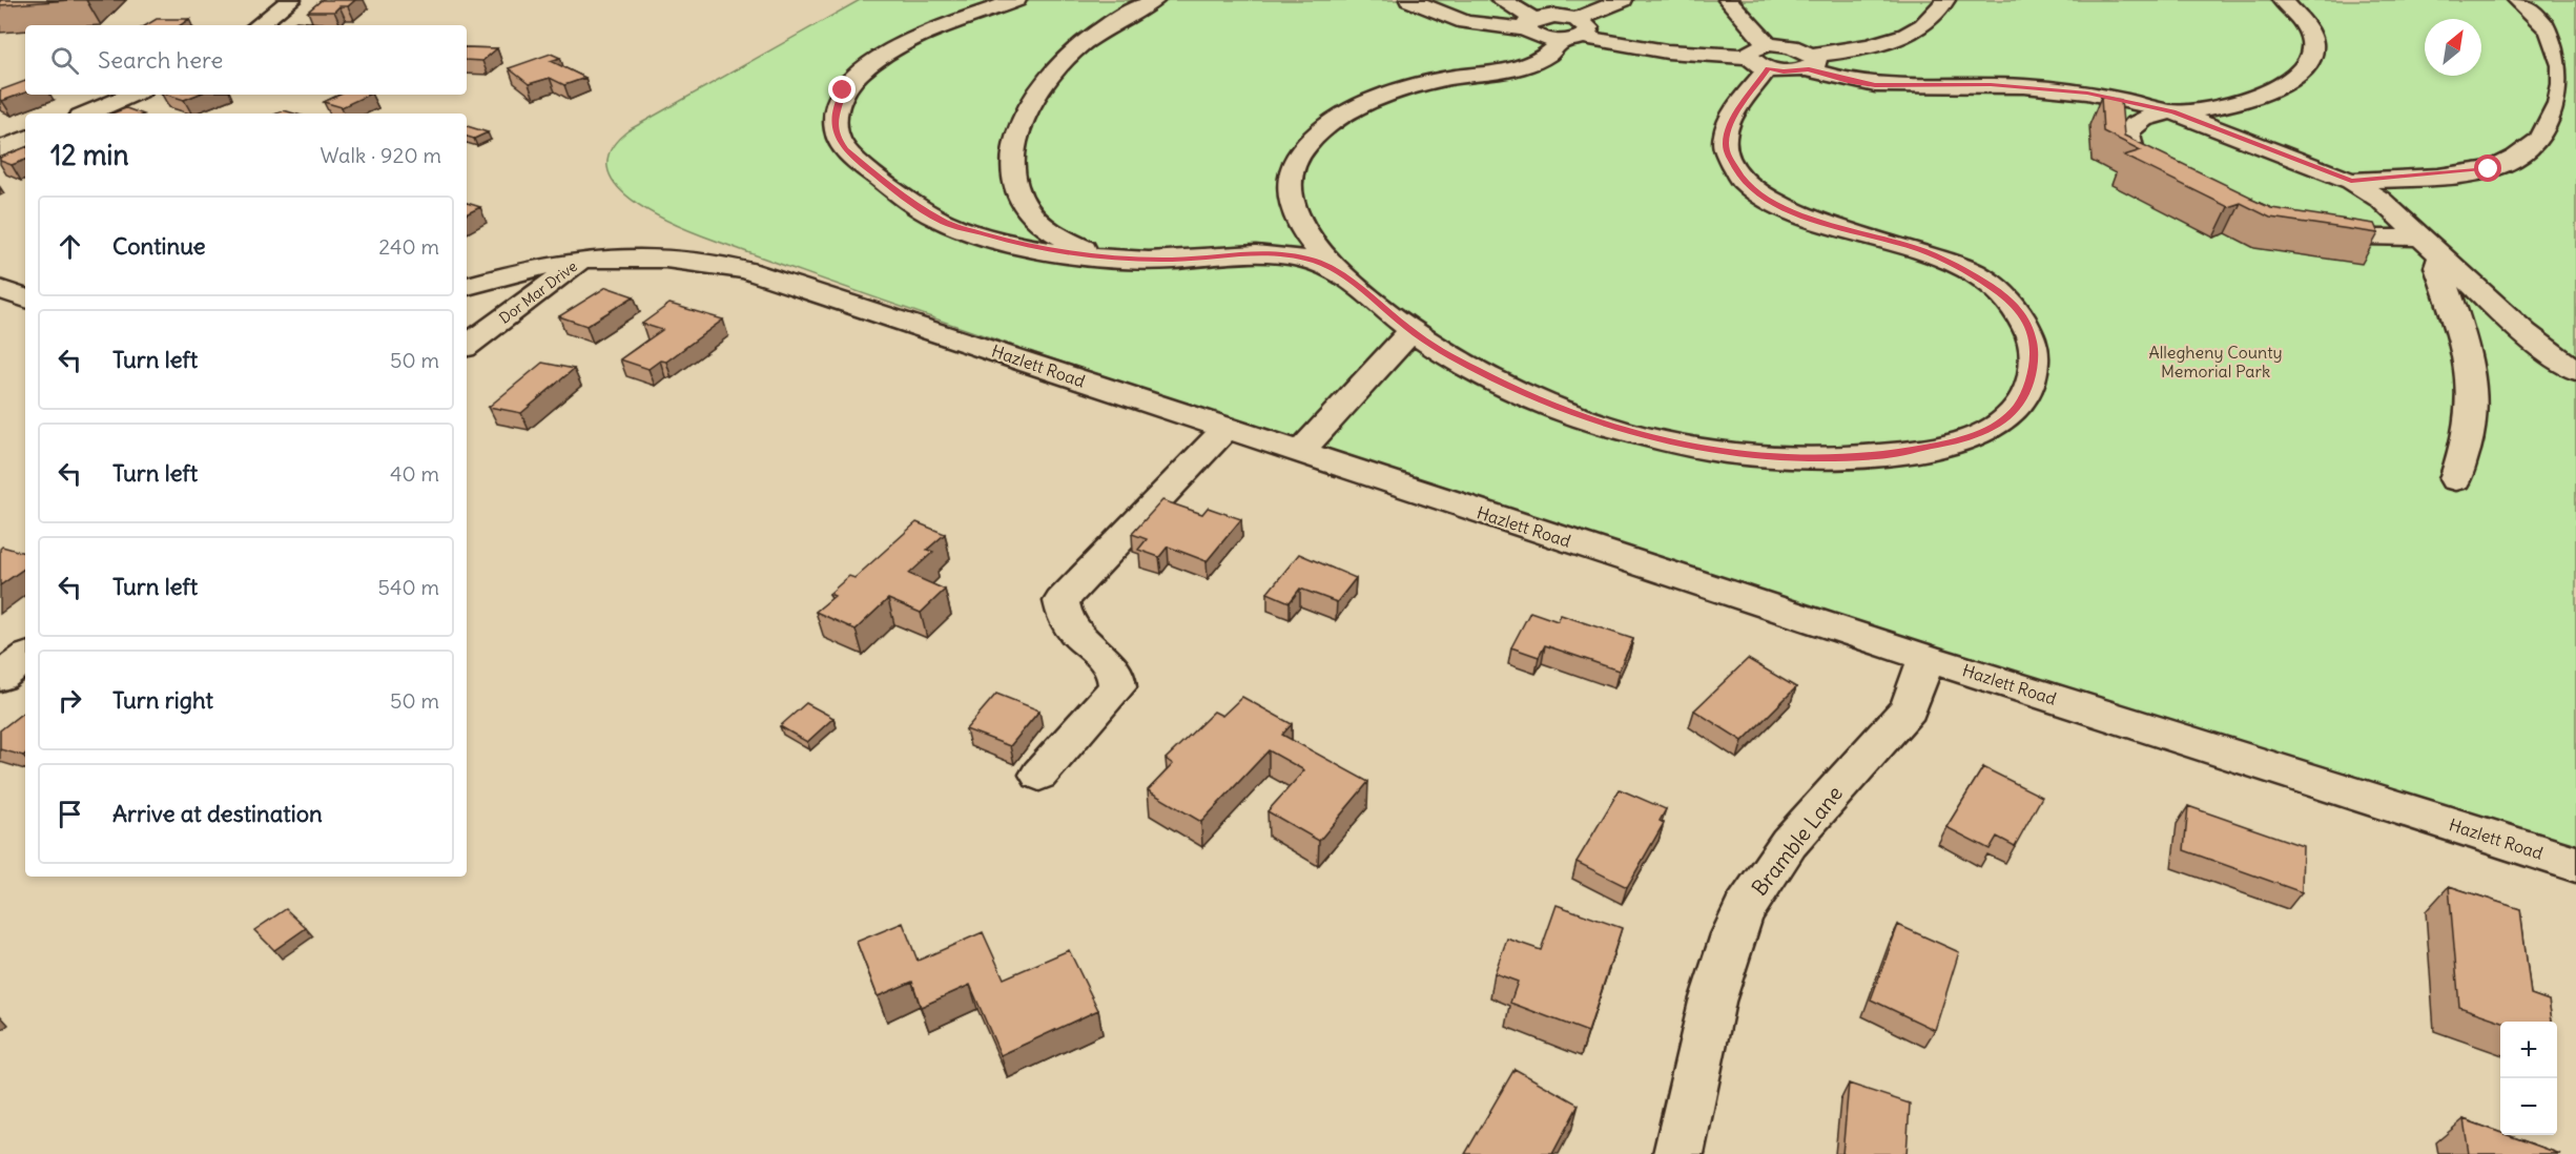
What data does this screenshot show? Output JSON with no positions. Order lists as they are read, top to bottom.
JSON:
{
  "streets": {
    "street": ["Dor Mar Drive", "Hazlett Road", "Bramble Lane"]
  },
  "crossings": [
    ["Dor Mar Drive", "Hazlett Road"],
    ["Hazlett Road", "Bramble Lane"]
  ],
  "parks": ["Allegheny County Memorial Park"],
  "north": "top right",
  "page": {
    "search": "Search here",
    "heading": ["12 min", "Walk · 920 m"],
    "list": [
      ["Continue", "240 m"],
      ["Turn left", "50 m"],
      ["Turn left", "40 m"],
      ["Turn left", "540 m"],
      ["Turn right", "50 m"],
      "Arrive at destination"
    ],
    "map_buttons": ["+", "−"]
  }
}
